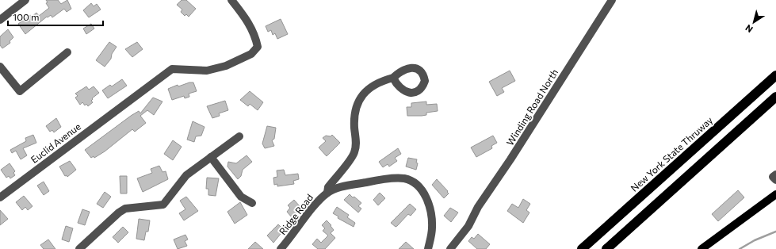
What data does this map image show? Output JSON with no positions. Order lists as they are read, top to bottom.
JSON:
{
  "streets": {
    "highway": ["New York State Thruway"],
    "street": ["Winding Road North", "Euclid Avenue", "Ridge Road"]
  },
  "scale_bar": "100 m",
  "north": "bottom left"
}
